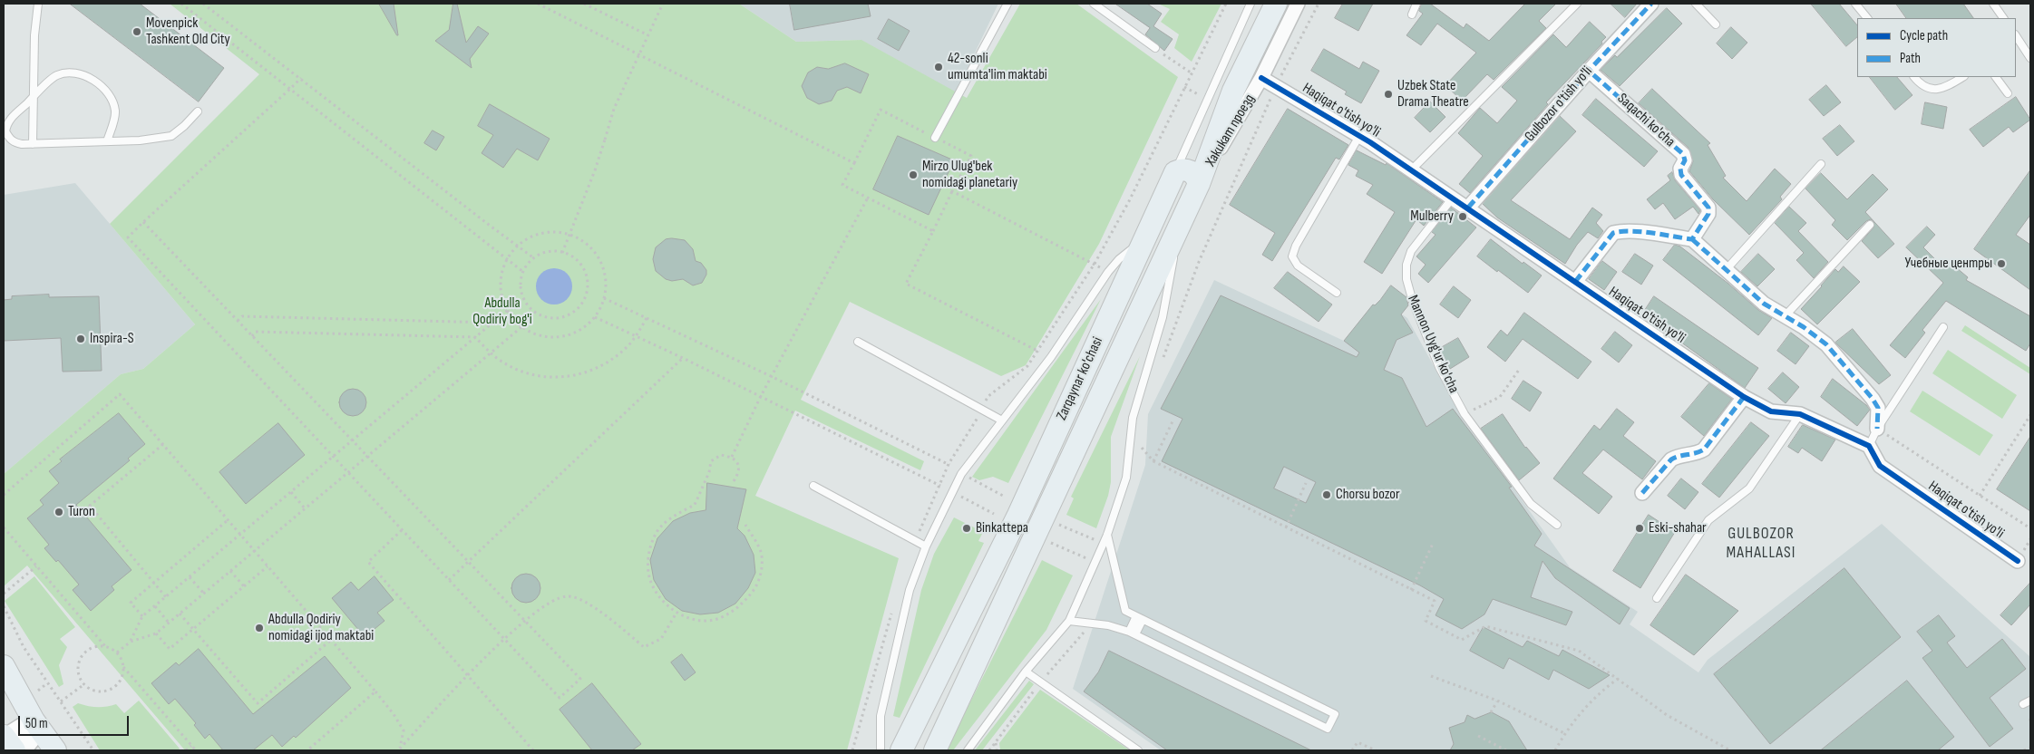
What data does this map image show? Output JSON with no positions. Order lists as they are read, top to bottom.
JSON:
{
  "streets": {
    "main road": ["Zarqaynar ko'chasi"],
    "street": [
      "Gulbozor o'tish yo'li",
      "Haqiqat o'tish yo'li",
      "Saqachi ko'cha",
      "Хакикат проезд"
    ],
    "lane": ["Mannon Uyg'ur ko'cha"]
  },
  "crossings": [
    ["Gulbozor o'tish yo'li", "Haqiqat o'tish yo'li"],
    ["Gulbozor o'tish yo'li", "Saqachi ko'cha"],
    ["Haqiqat o'tish yo'li", "Хакикат проезд"],
    ["Haqiqat o'tish yo'li", "Mannon Uyg'ur ko'cha"],
    ["Хакикат проезд", "Zarqaynar ko'chasi"]
  ],
  "districts": ["GULBOZOR MAHALLASI"],
  "parks": ["Abdulla Qodiriy bog'i"],
  "places": [
    "Movenpick Tashkent Old City",
    "42-sonli umumta'lim maktabi",
    "Uzbek State Drama Theatre",
    "Mirzo Ulug'bek nomidagi planetariy",
    "Mulberry",
    "Учебные центры",
    "Inspira-S",
    "Chorsu bozor",
    "Turon",
    "Binkattepa",
    "Eski-shahar",
    "Abdulla Qodiriy nomidagi ijod maktabi"
  ],
  "legend": ["Cycle path", "Path"],
  "scale_bar": "50 m"
}
